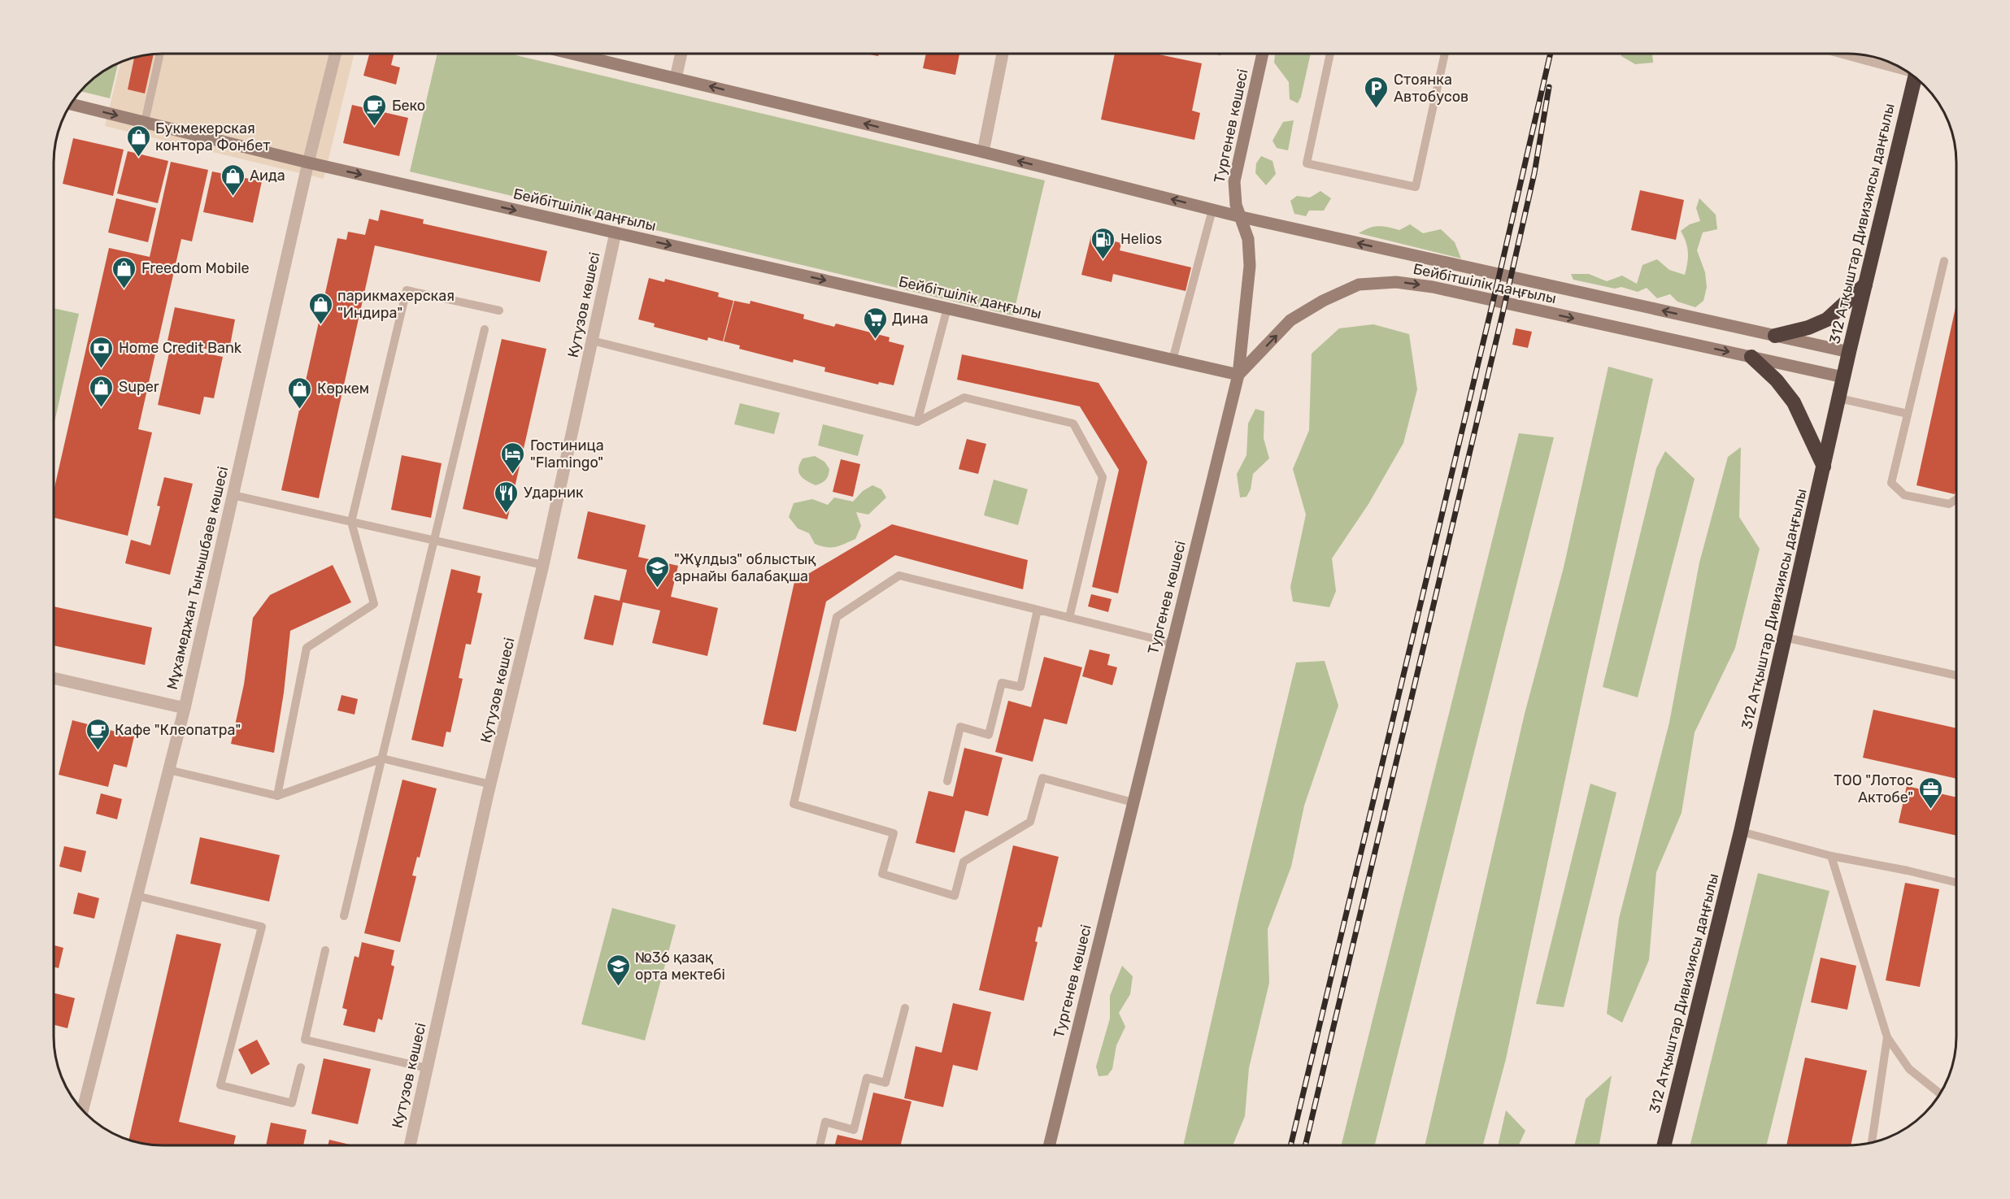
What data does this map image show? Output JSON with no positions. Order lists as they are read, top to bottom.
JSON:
{
  "streets": {
    "highway": ["312 Атқыштар Дивизиясы даңғылы"],
    "main road": ["Тургенев көшесі", "Бейбітшілік даңғылы"],
    "street": ["Кутузов көшесі", "Мұхамеджан Тынышбаев көшесі"]
  },
  "crossings": [
    ["Тургенев көшесі", "Бейбітшілік даңғылы"],
    ["Бейбітшілік даңғылы", "312 Атқыштар Дивизиясы даңғылы"],
    ["Бейбітшілік даңғылы", "Кутузов көшесі"],
    ["Бейбітшілік даңғылы", "Мұхамеджан Тынышбаев көшесі"]
  ],
  "places": {
    "parking": ["Стоянка Автобусов"],
    "cafe": ["Беко", "Кафе \"Клеопатра\""],
    "shop": [
      "Букмекерская контора Фонбет",
      "Аида",
      "Freedom Mobile",
      "парикмахерская \"Индира\"",
      "Super",
      "Көркем"
    ],
    "fuel station": ["Helios"],
    "supermarket": ["Дина"],
    "bank": ["Home Credit Bank"],
    "hotel": ["Гостиница \"Flamingo\""],
    "restaurant": ["Ударник"],
    "school or university": ["\"Жұлдыз\" облыстық арнайы балабақша", "№36 қазақ орта мектебі"],
    "office": ["ТОО \"Лотос Актобе\""]
  }
}
